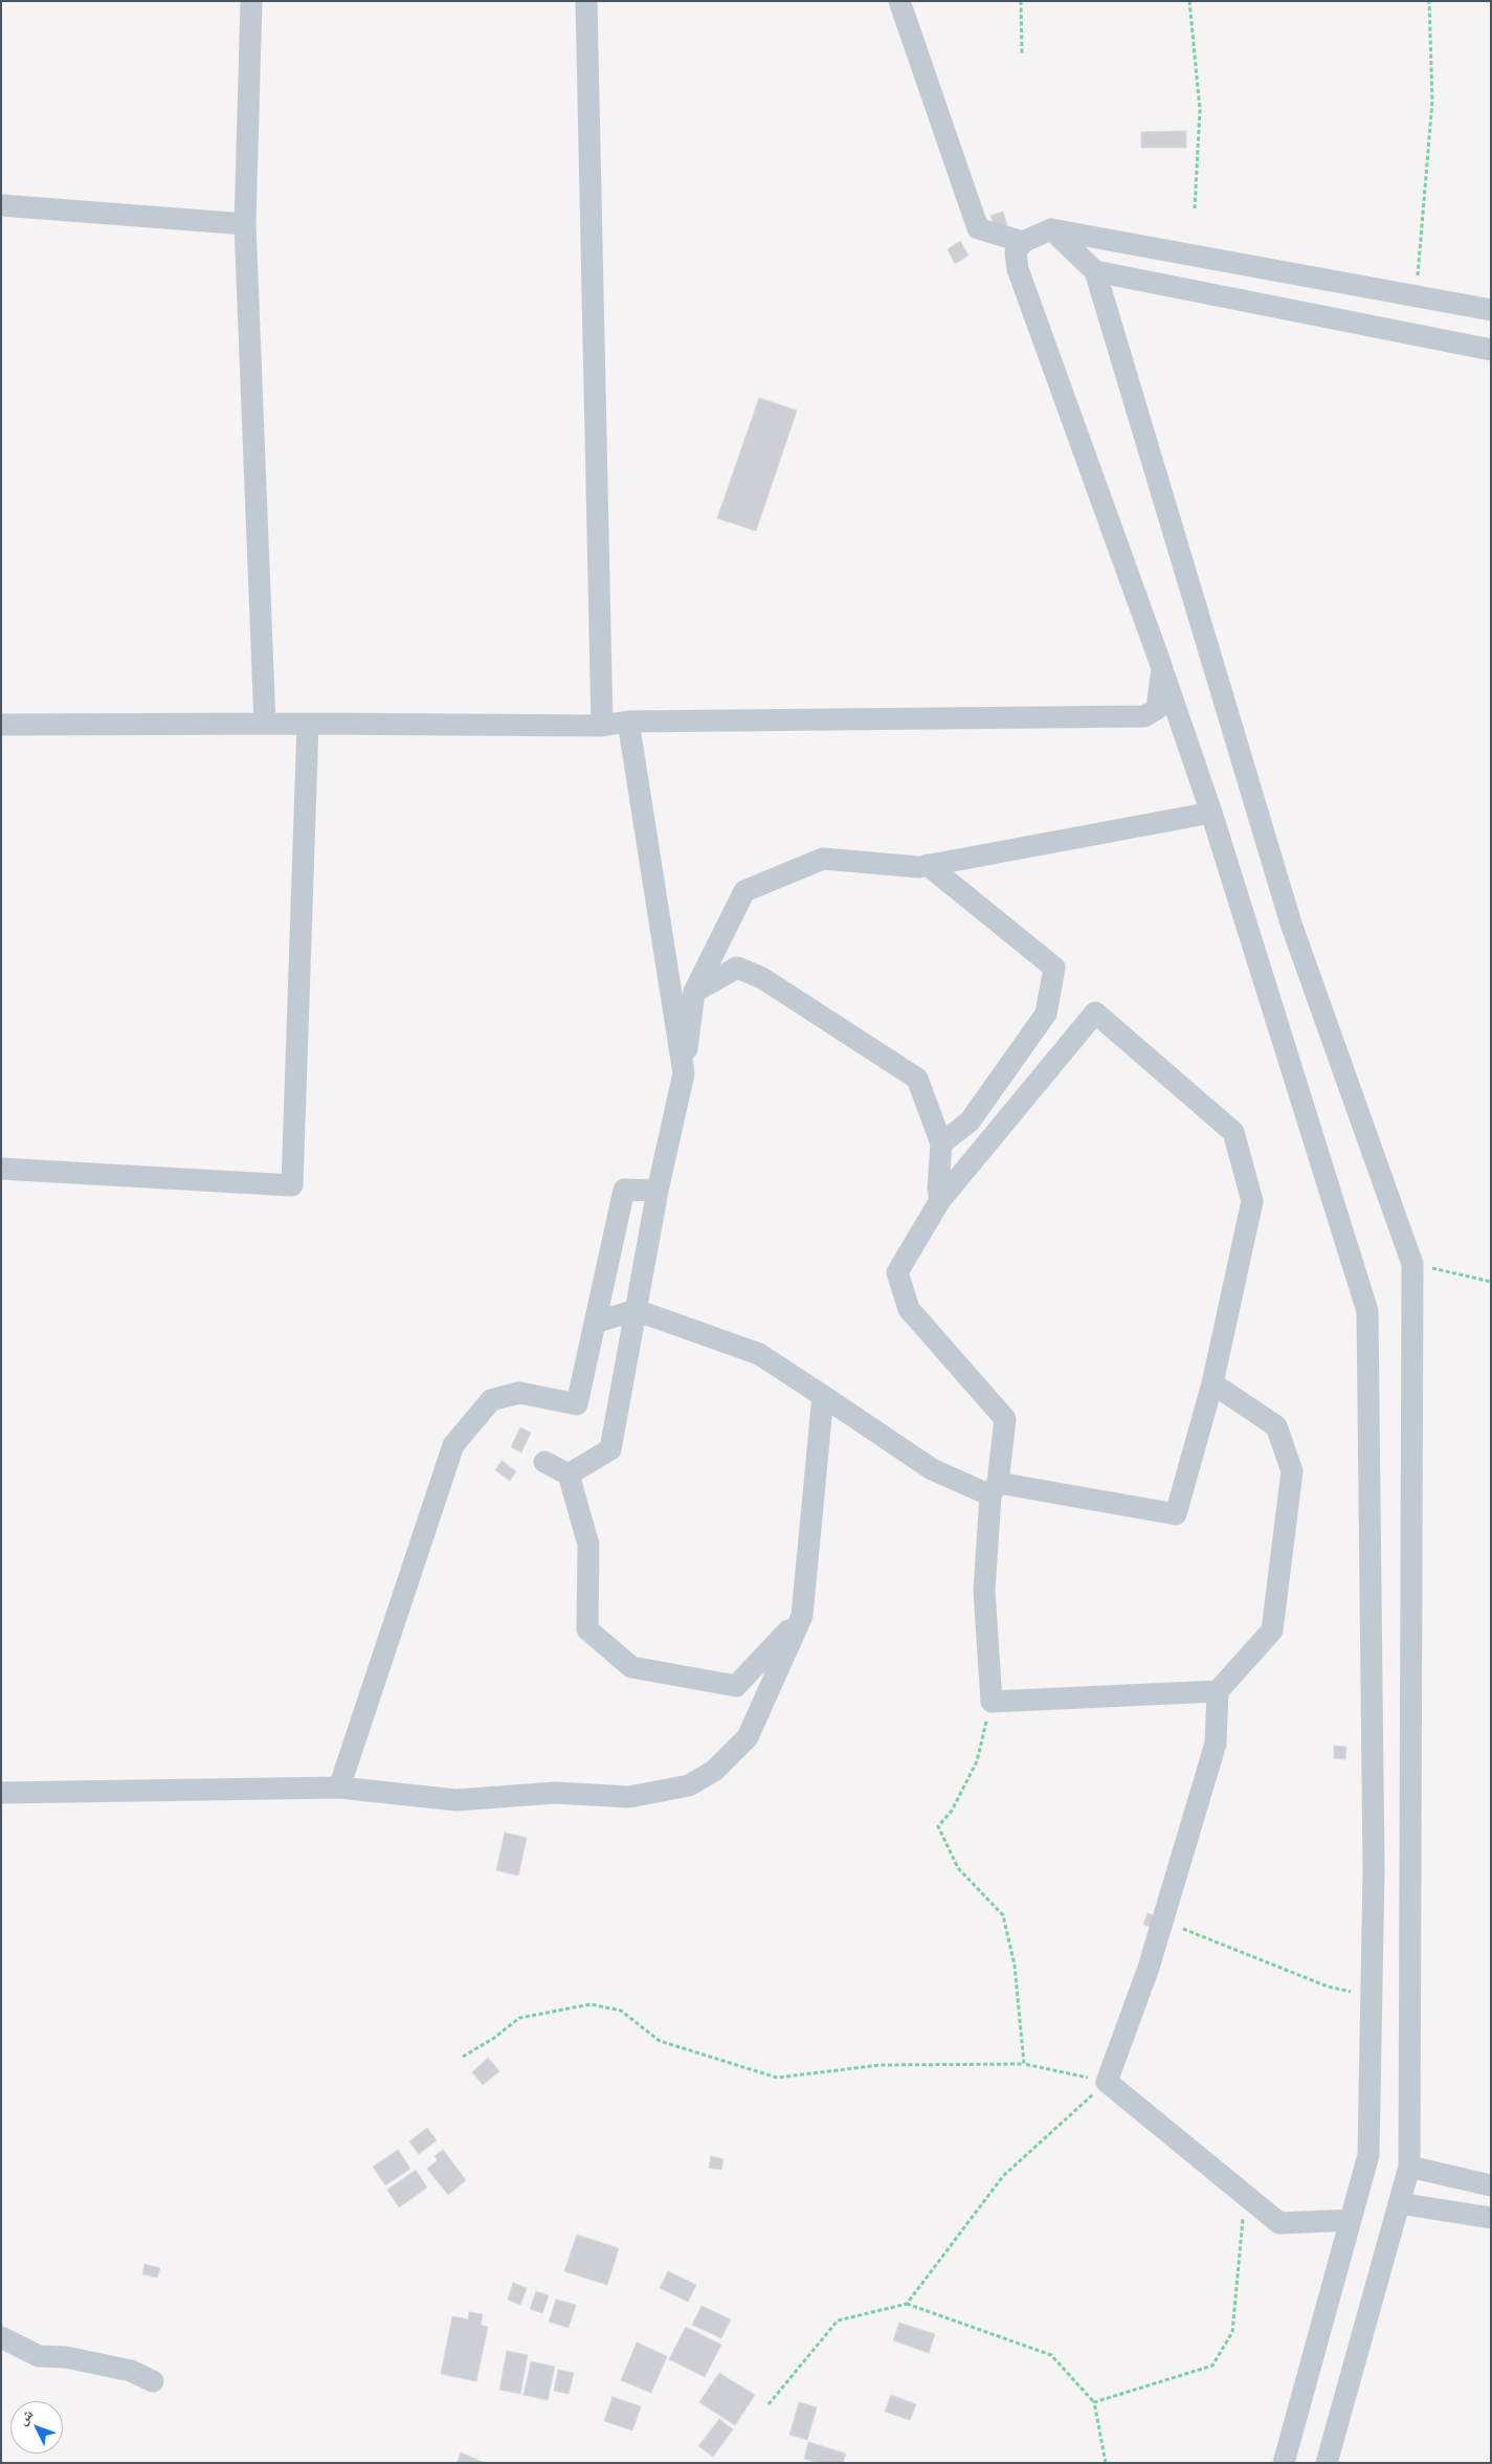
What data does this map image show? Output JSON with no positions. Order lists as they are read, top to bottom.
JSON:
{
  "north": "top left"
}
